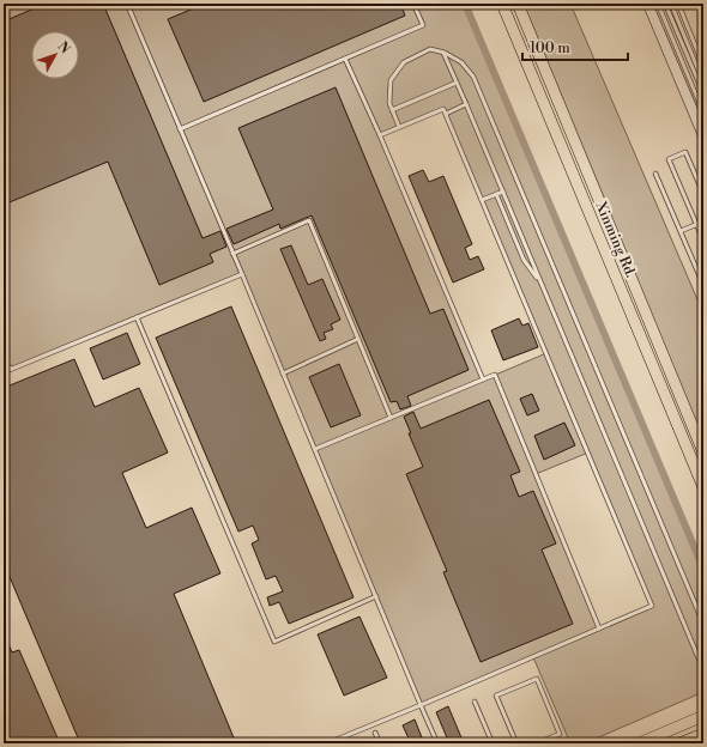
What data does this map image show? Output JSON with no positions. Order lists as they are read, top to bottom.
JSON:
{
  "streets": {
    "main road": ["Xinming Rd."]
  },
  "scale_bar": "100 m",
  "north": "top right"
}
